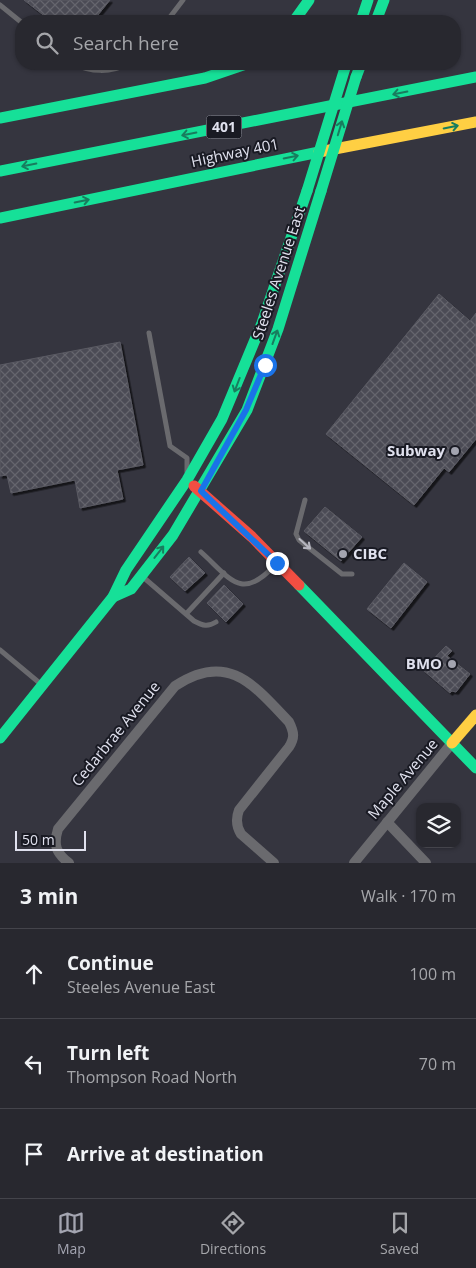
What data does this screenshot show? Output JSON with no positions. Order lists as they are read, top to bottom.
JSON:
{
  "streets": {
    "main road": [
      "401",
      "Highway 401",
      "Steeles Avenue East",
      "Maple Avenue"
    ],
    "street": ["Cedarbrae Avenue"]
  },
  "places": ["Subway", "CIBC", "BMO"],
  "scale_bar": "50 m",
  "page": {
    "search": "Search here",
    "scale": "50 m",
    "heading": ["3 min", "Walk · 170 m"],
    "list": [
      ["Continue", "Steeles Avenue East", "100 m"],
      ["Turn left", "Thompson Road North", "70 m"],
      "Arrive at destination"
    ],
    "nav": ["Map", "Directions", "Saved"]
  }
}
